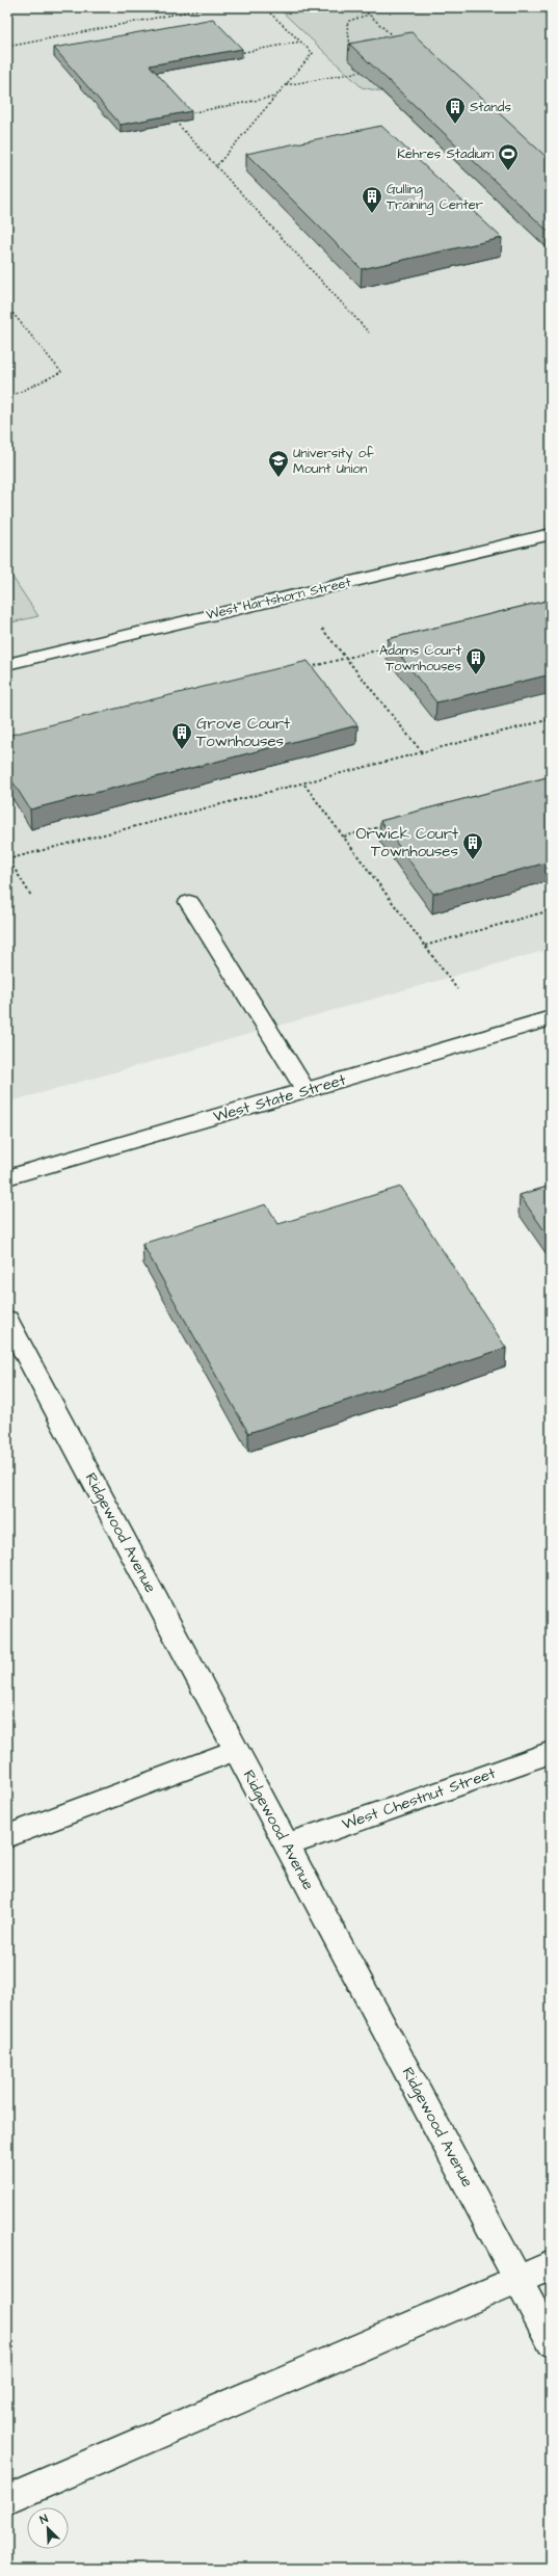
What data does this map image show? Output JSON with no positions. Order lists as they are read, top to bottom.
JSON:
{
  "streets": {
    "main road": [
      "West Hartshorn Street",
      "West State Street",
      "Ridgewood Avenue",
      "West Chestnut Street"
    ]
  },
  "crossings": [
    ["Ridgewood Avenue", "West Chestnut Street"]
  ],
  "places": {
    "building": [
      "Stands",
      "Gulling Training Center",
      "Adams Court Townhouses",
      "Grove Court Townhouses",
      "Orwick Court Townhouses"
    ],
    "sports": ["Kehres Stadium"],
    "school or university": ["University of Mount Union"]
  },
  "north": "top left"
}
